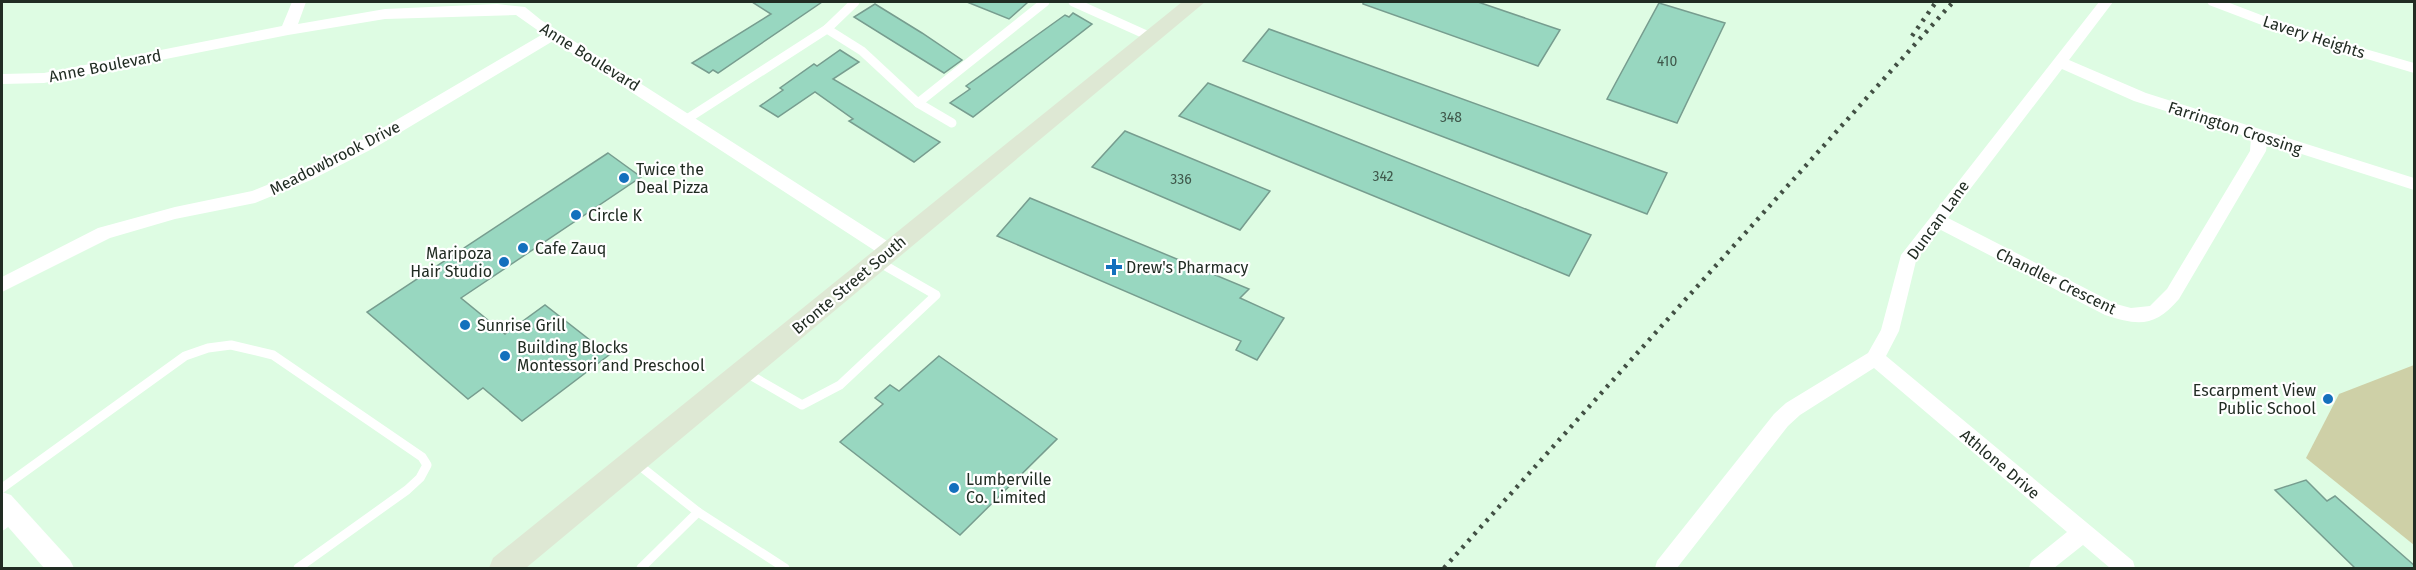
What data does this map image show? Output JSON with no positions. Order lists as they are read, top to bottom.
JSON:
{
  "streets": {
    "main road": ["Bronte Street South"],
    "street": [
      "Lavery Heights",
      "Anne Boulevard",
      "Farrington Crossing",
      "Meadowbrook Drive",
      "Duncan Lane",
      "Chandler Crescent",
      "Athlone Drive"
    ]
  },
  "crossings": [
    ["Anne Boulevard", "Meadowbrook Drive"],
    ["Anne Boulevard", "Bronte Street South"],
    ["Farrington Crossing", "Duncan Lane"],
    ["Farrington Crossing", "Chandler Crescent"],
    ["Duncan Lane", "Chandler Crescent"],
    ["Duncan Lane", "Athlone Drive"]
  ],
  "places": {
    "other": [
      "Twice the Deal Pizza",
      "Circle K",
      "Cafe Zauq",
      "Maripoza Hair Studio",
      "Sunrise Grill",
      "Building Blocks Montessori and Preschool",
      "Escarpment View Public School",
      "Lumberville Co. Limited"
    ],
    "health": ["Drew's Pharmacy"]
  },
  "house_numbers": [
    "410",
    "348",
    "342",
    "336"
  ]
}
